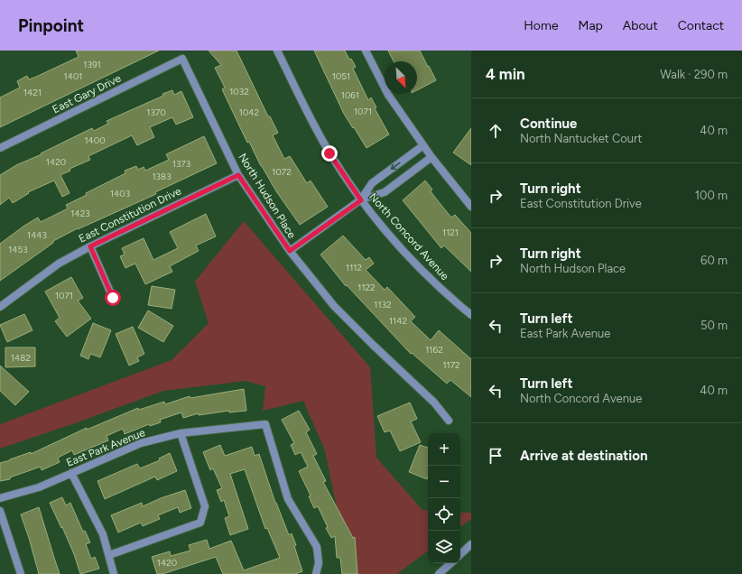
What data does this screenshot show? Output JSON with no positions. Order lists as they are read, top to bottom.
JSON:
{
  "streets": {
    "street": [
      "East Gary Drive",
      "North Hudson Place",
      "East Constitution Drive",
      "North Concord Avenue",
      "East Park Avenue"
    ]
  },
  "crossings": [
    ["East Gary Drive", "North Hudson Place"],
    ["North Hudson Place", "East Constitution Drive"]
  ],
  "house_numbers": [
    "1391",
    "1401",
    "1051",
    "1032",
    "1421",
    "1061",
    "1071",
    "1370",
    "1042",
    "1400",
    "1420",
    "1373",
    "1072",
    "1383",
    "1403",
    "1423",
    "1121",
    "1443",
    "1453",
    "1112",
    "1122",
    "1071",
    "1132",
    "1142",
    "1162",
    "1482",
    "1172",
    "1420"
  ],
  "north": "bottom right",
  "page": {
    "header": "Pinpoint",
    "nav": [
      "Home",
      "Map",
      "About",
      "Contact"
    ],
    "heading": ["4 min", "Walk · 290 m"],
    "list": [
      ["Continue", "North Nantucket Court", "40 m"],
      ["Turn right", "East Constitution Drive", "100 m"],
      ["Turn right", "North Hudson Place", "60 m"],
      ["Turn left", "East Park Avenue", "50 m"],
      ["Turn left", "North Concord Avenue", "40 m"],
      "Arrive at destination"
    ],
    "map_buttons": ["+", "−"]
  }
}
